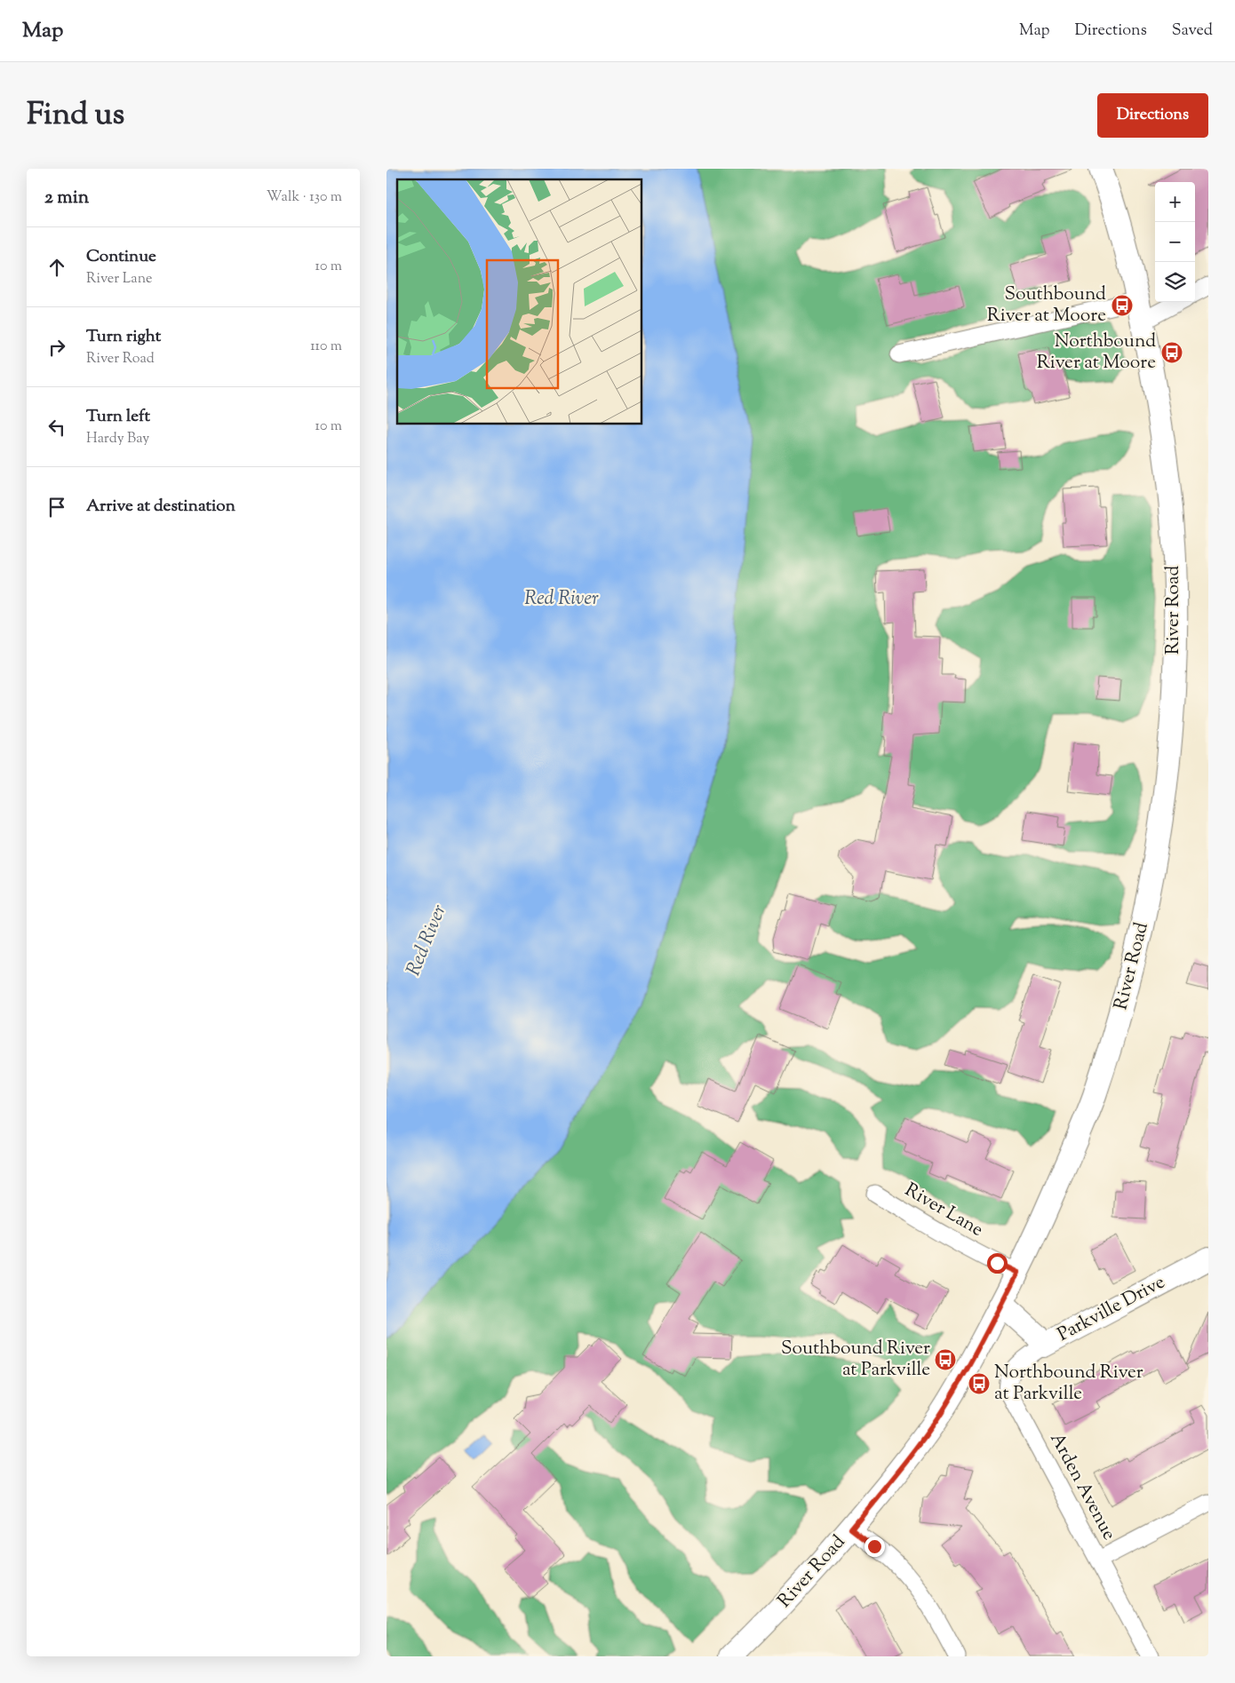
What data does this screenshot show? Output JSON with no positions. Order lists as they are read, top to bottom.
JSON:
{
  "streets": {
    "street": [
      "River Road",
      "River Lane",
      "Parkville Drive",
      "Arden Avenue"
    ]
  },
  "crossings": [
    ["River Road", "River Lane"],
    ["River Road", "Parkville Drive"],
    ["Parkville Drive", "Arden Avenue"]
  ],
  "water": ["Red River"],
  "places": {
    "bus stop": [
      "Southbound River at Moore",
      "Northbound River at Moore",
      "Southbound River at Parkville",
      "Northbound River at Parkville"
    ]
  },
  "page": {
    "header": "Map",
    "nav": ["Map", "Directions", "Saved"],
    "title": "Find us",
    "buttons": "Directions",
    "heading": ["2 min", "Walk · 130 m"],
    "map_buttons": ["+", "−"],
    "list": [
      ["Continue", "River Lane", "10 m"],
      ["Turn right", "River Road", "110 m"],
      ["Turn left", "Hardy Bay", "10 m"],
      "Arrive at destination"
    ]
  }
}
